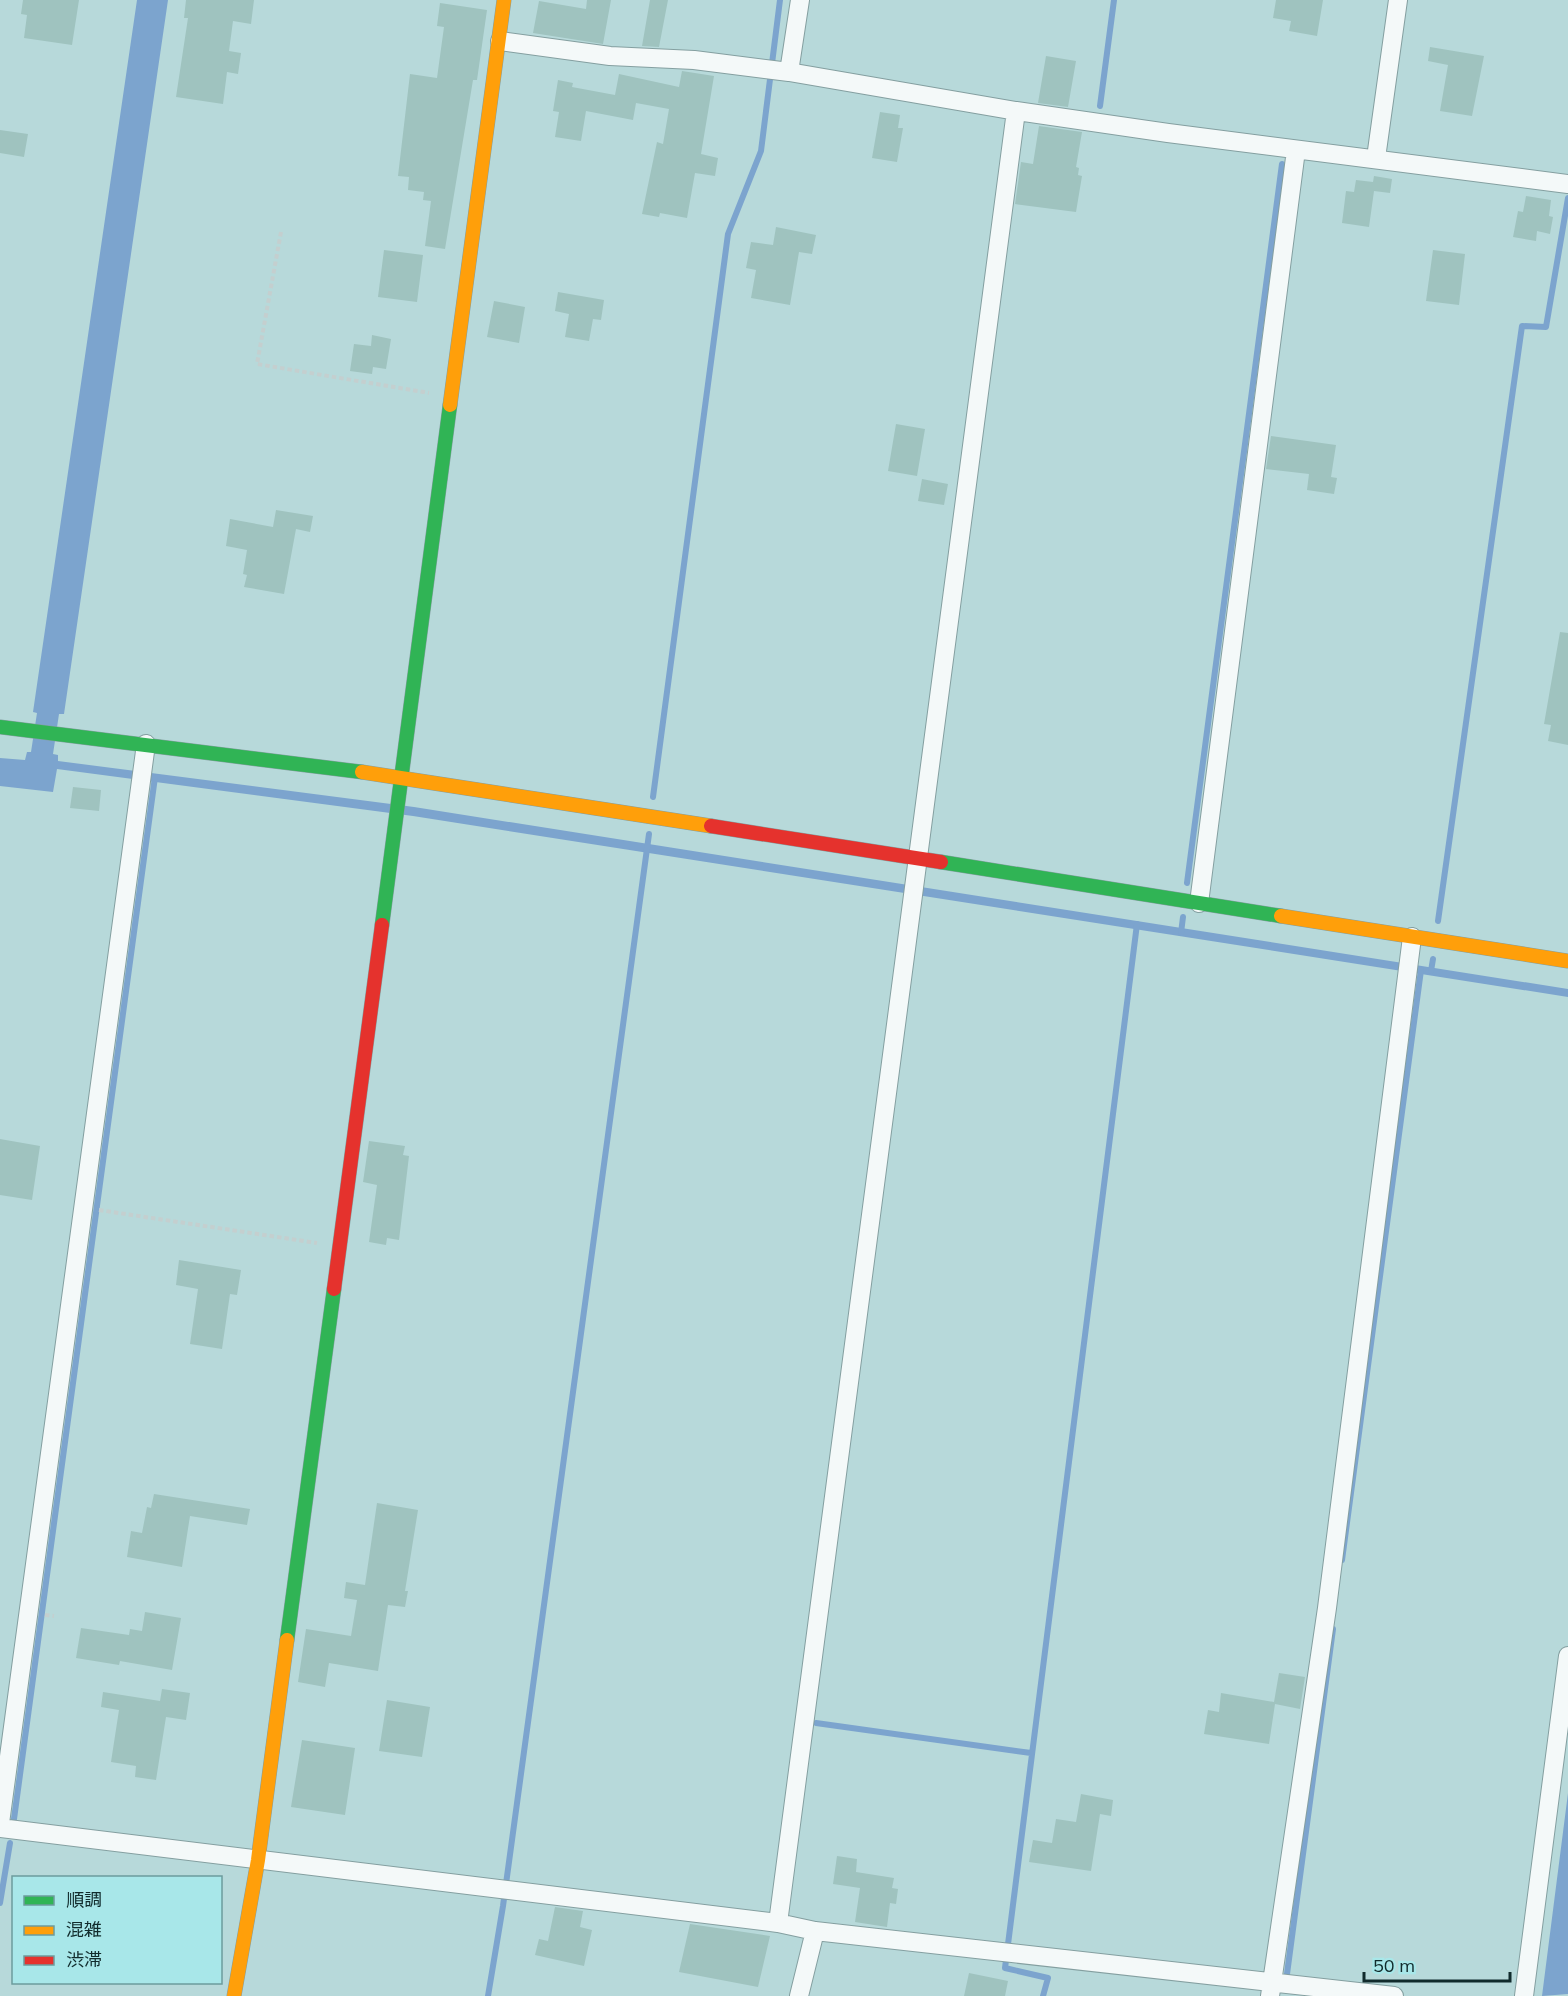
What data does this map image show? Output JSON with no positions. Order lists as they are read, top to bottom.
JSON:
{
  "legend": ["順調", "混雑", "渋滞"],
  "scale_bar": "50 m"
}
